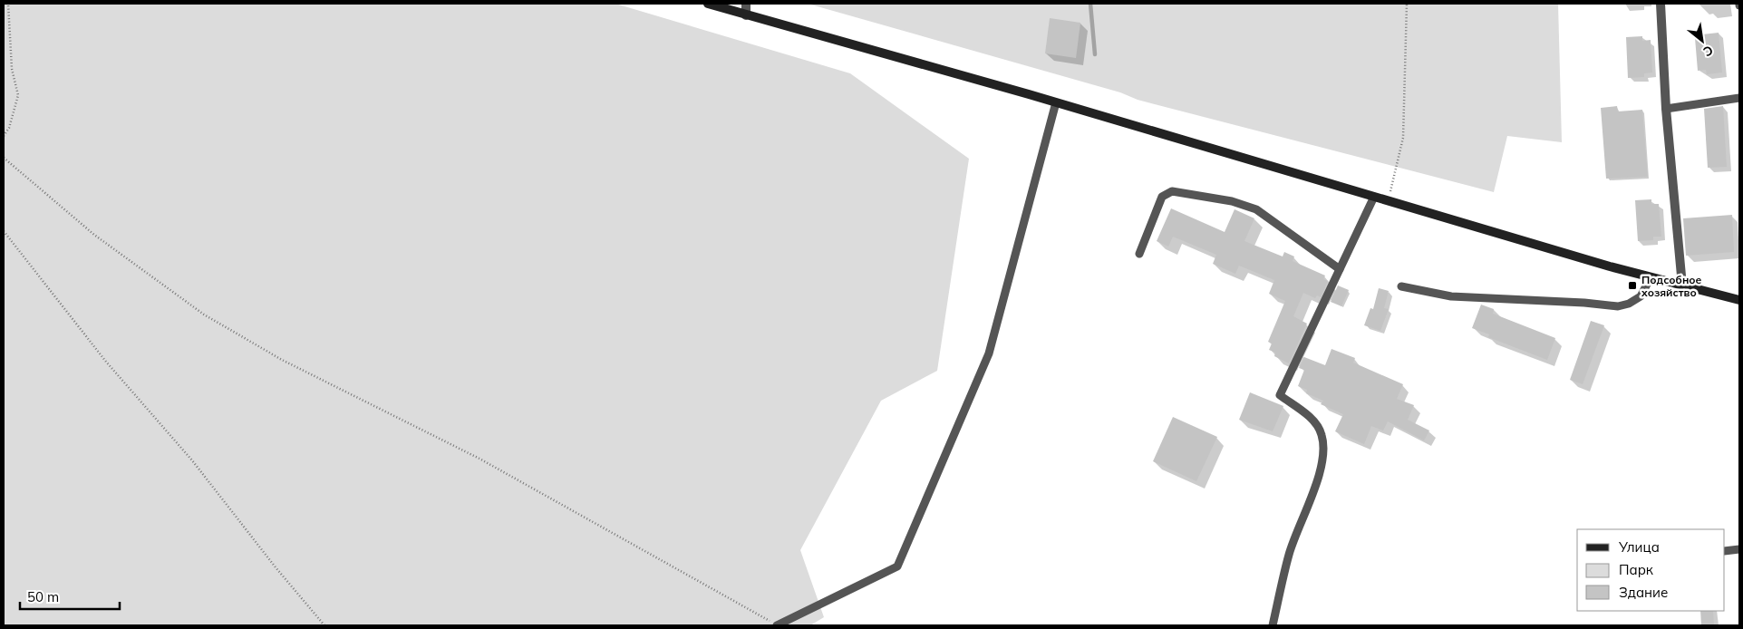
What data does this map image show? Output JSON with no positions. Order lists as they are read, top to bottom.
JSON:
{
  "places": {
    "transit": ["Подсобное хозяйство"]
  },
  "legend": ["Улица", "Парк", "Здание"],
  "scale_bar": "50 m",
  "north": "bottom right"
}
